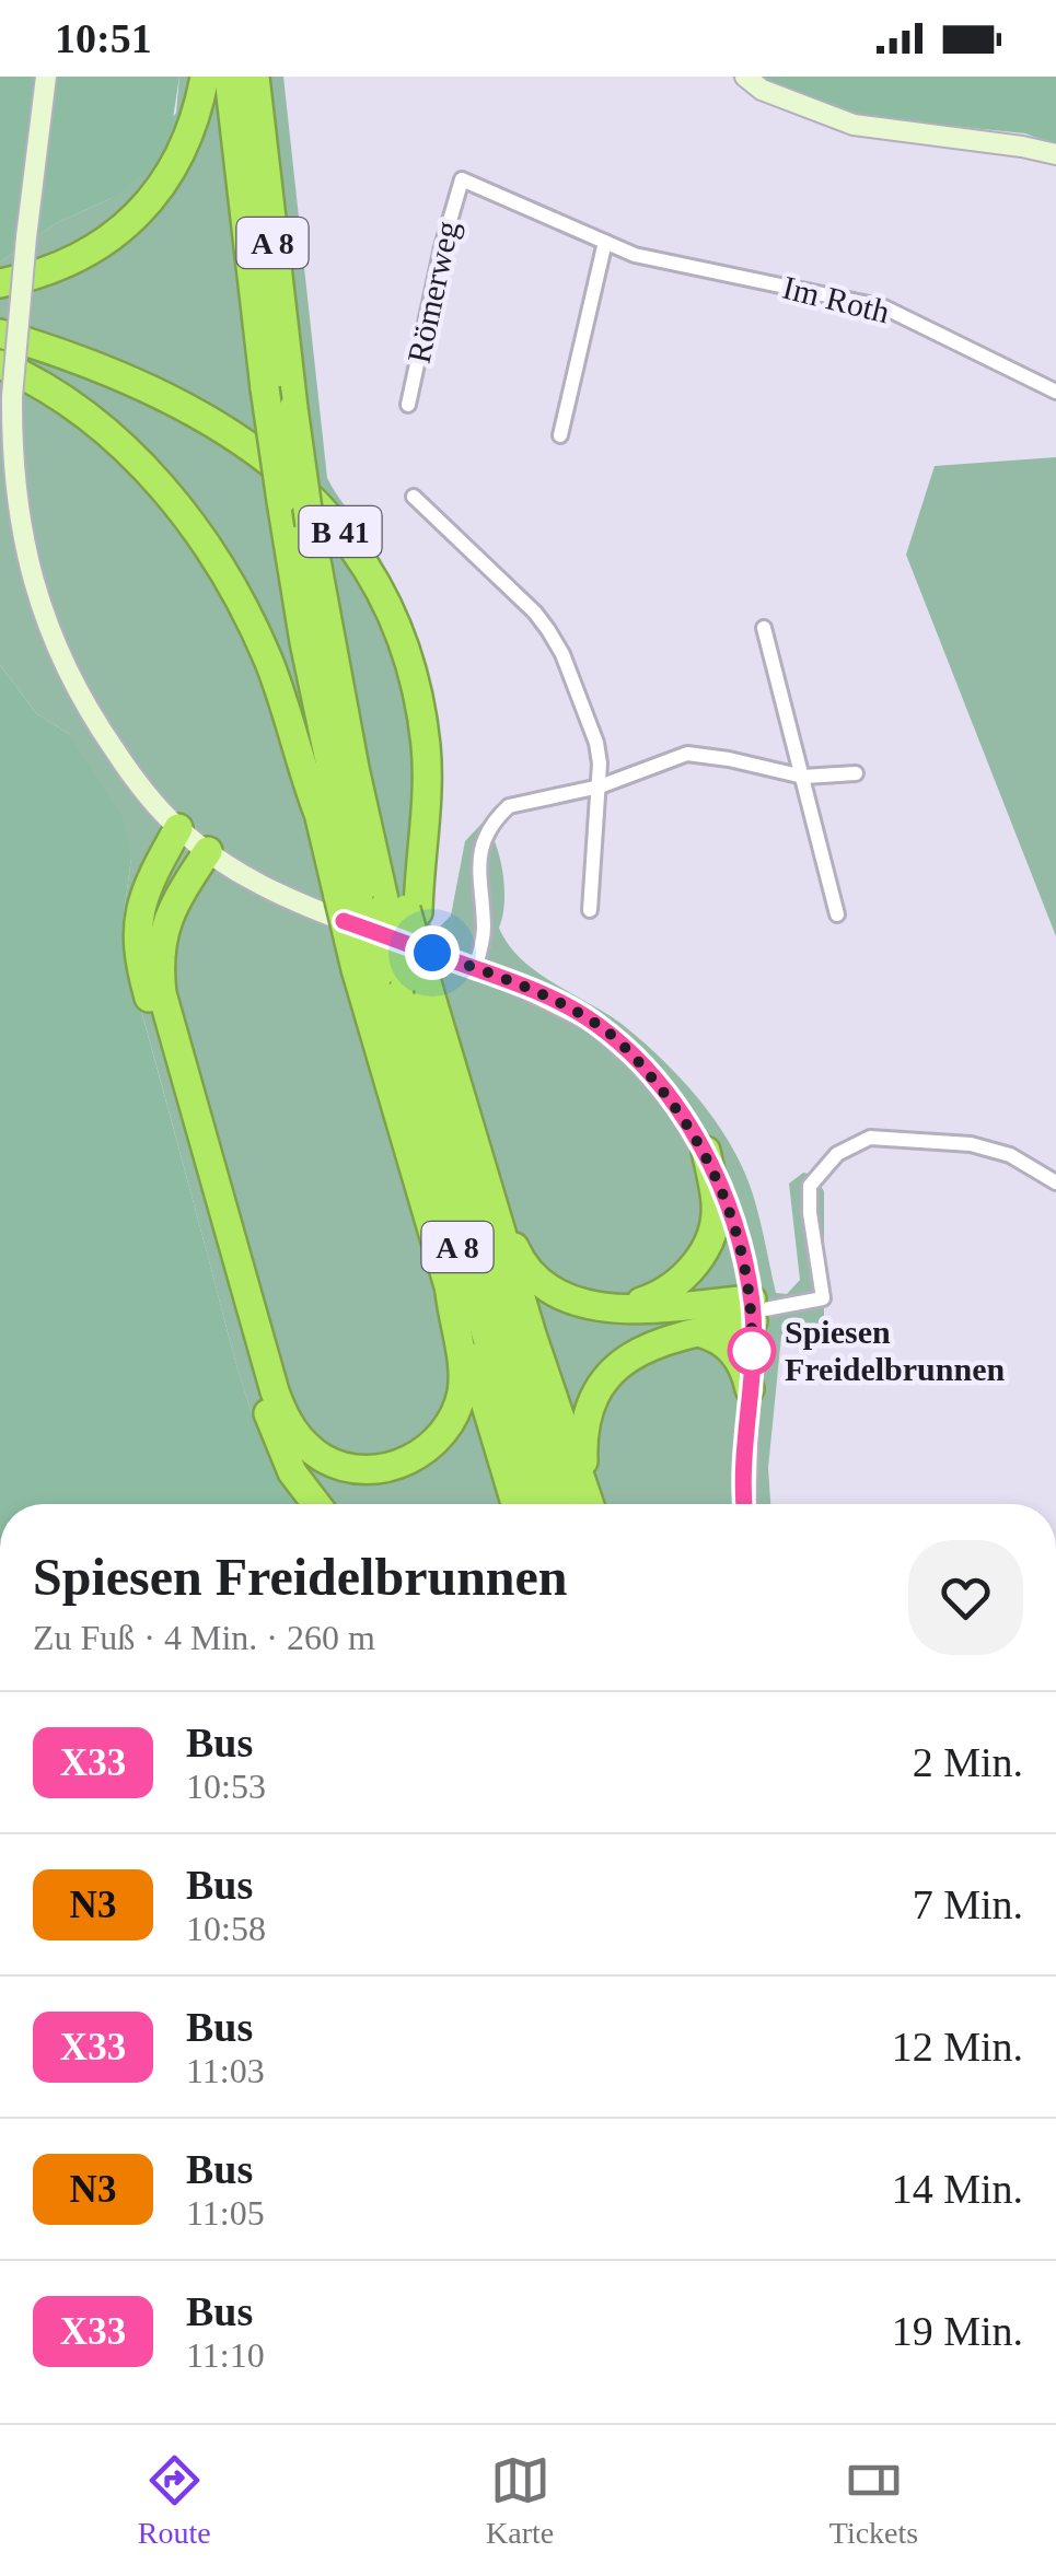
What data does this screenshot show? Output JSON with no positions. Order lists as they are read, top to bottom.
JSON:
{
  "streets": {
    "highway": ["A 8", "B 41"],
    "street": ["Römerweg", "Im Roth"]
  },
  "crossings": [
    ["A 8", "B 41"],
    ["Römerweg", "Im Roth"]
  ],
  "places": ["Spiesen Freidelbrunnen"],
  "lines": ["bus line X33"],
  "page": {
    "status": "10:51",
    "heading": ["Spiesen Freidelbrunnen", "Zu Fuß · 4 Min. · 260 m"],
    "list": [
      {
        "mark": "X33",
        "name": "Bus",
        "note": "10:53",
        "value": "2 Min."
      },
      {
        "mark": "N3",
        "name": "Bus",
        "note": "10:58",
        "value": "7 Min."
      },
      {
        "mark": "X33",
        "name": "Bus",
        "note": "11:03",
        "value": "12 Min."
      },
      {
        "mark": "N3",
        "name": "Bus",
        "note": "11:05",
        "value": "14 Min."
      },
      {
        "mark": "X33",
        "name": "Bus",
        "note": "11:10",
        "value": "19 Min."
      }
    ],
    "tabs": ["Route", "Karte", "Tickets"]
  }
}
